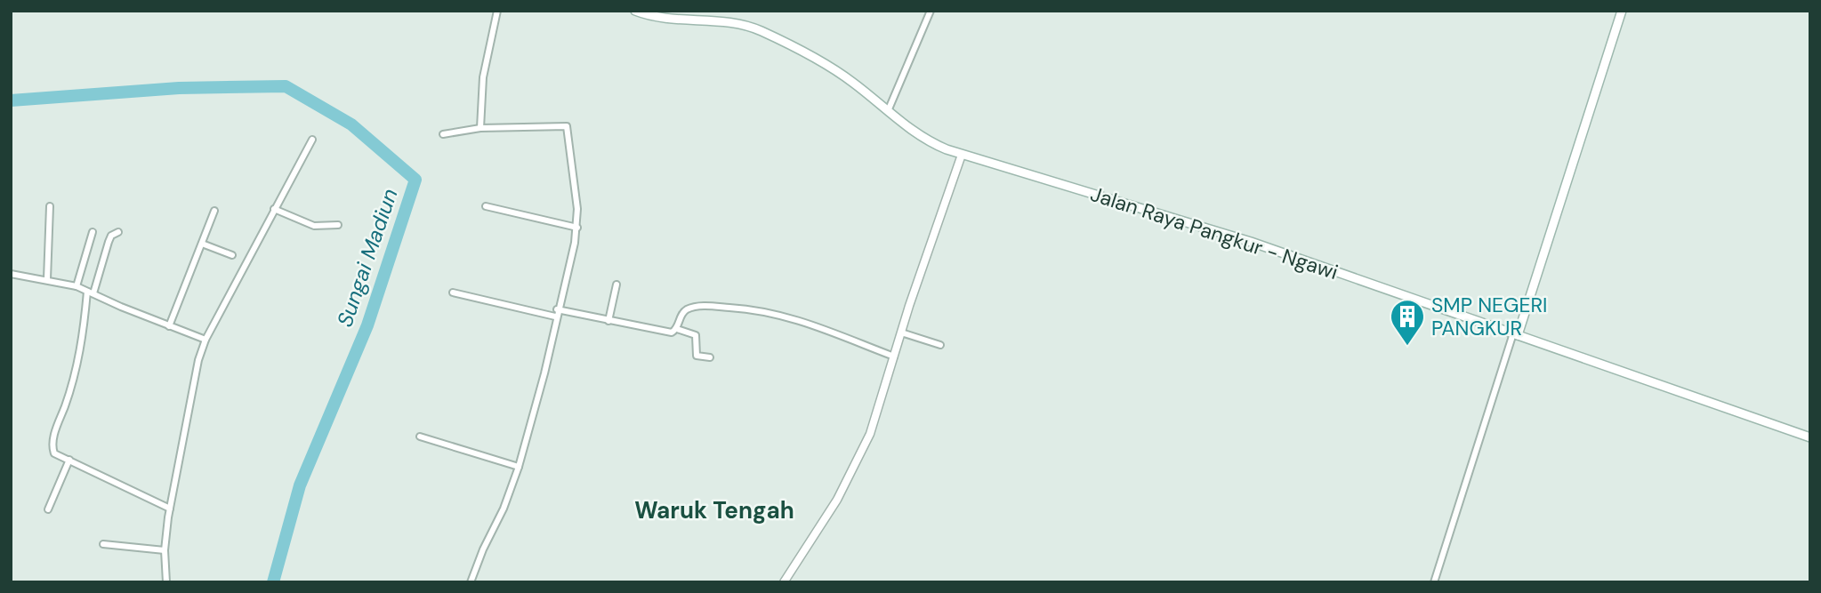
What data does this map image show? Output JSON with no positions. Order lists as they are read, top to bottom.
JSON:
{
  "streets": {
    "main road": ["Jalan Raya Pangkur - Ngawi"]
  },
  "districts": ["Waruk Tengah"],
  "water": ["Sungai Madiun"],
  "places": {
    "building": ["SMP NEGERI PANGKUR"]
  }
}
